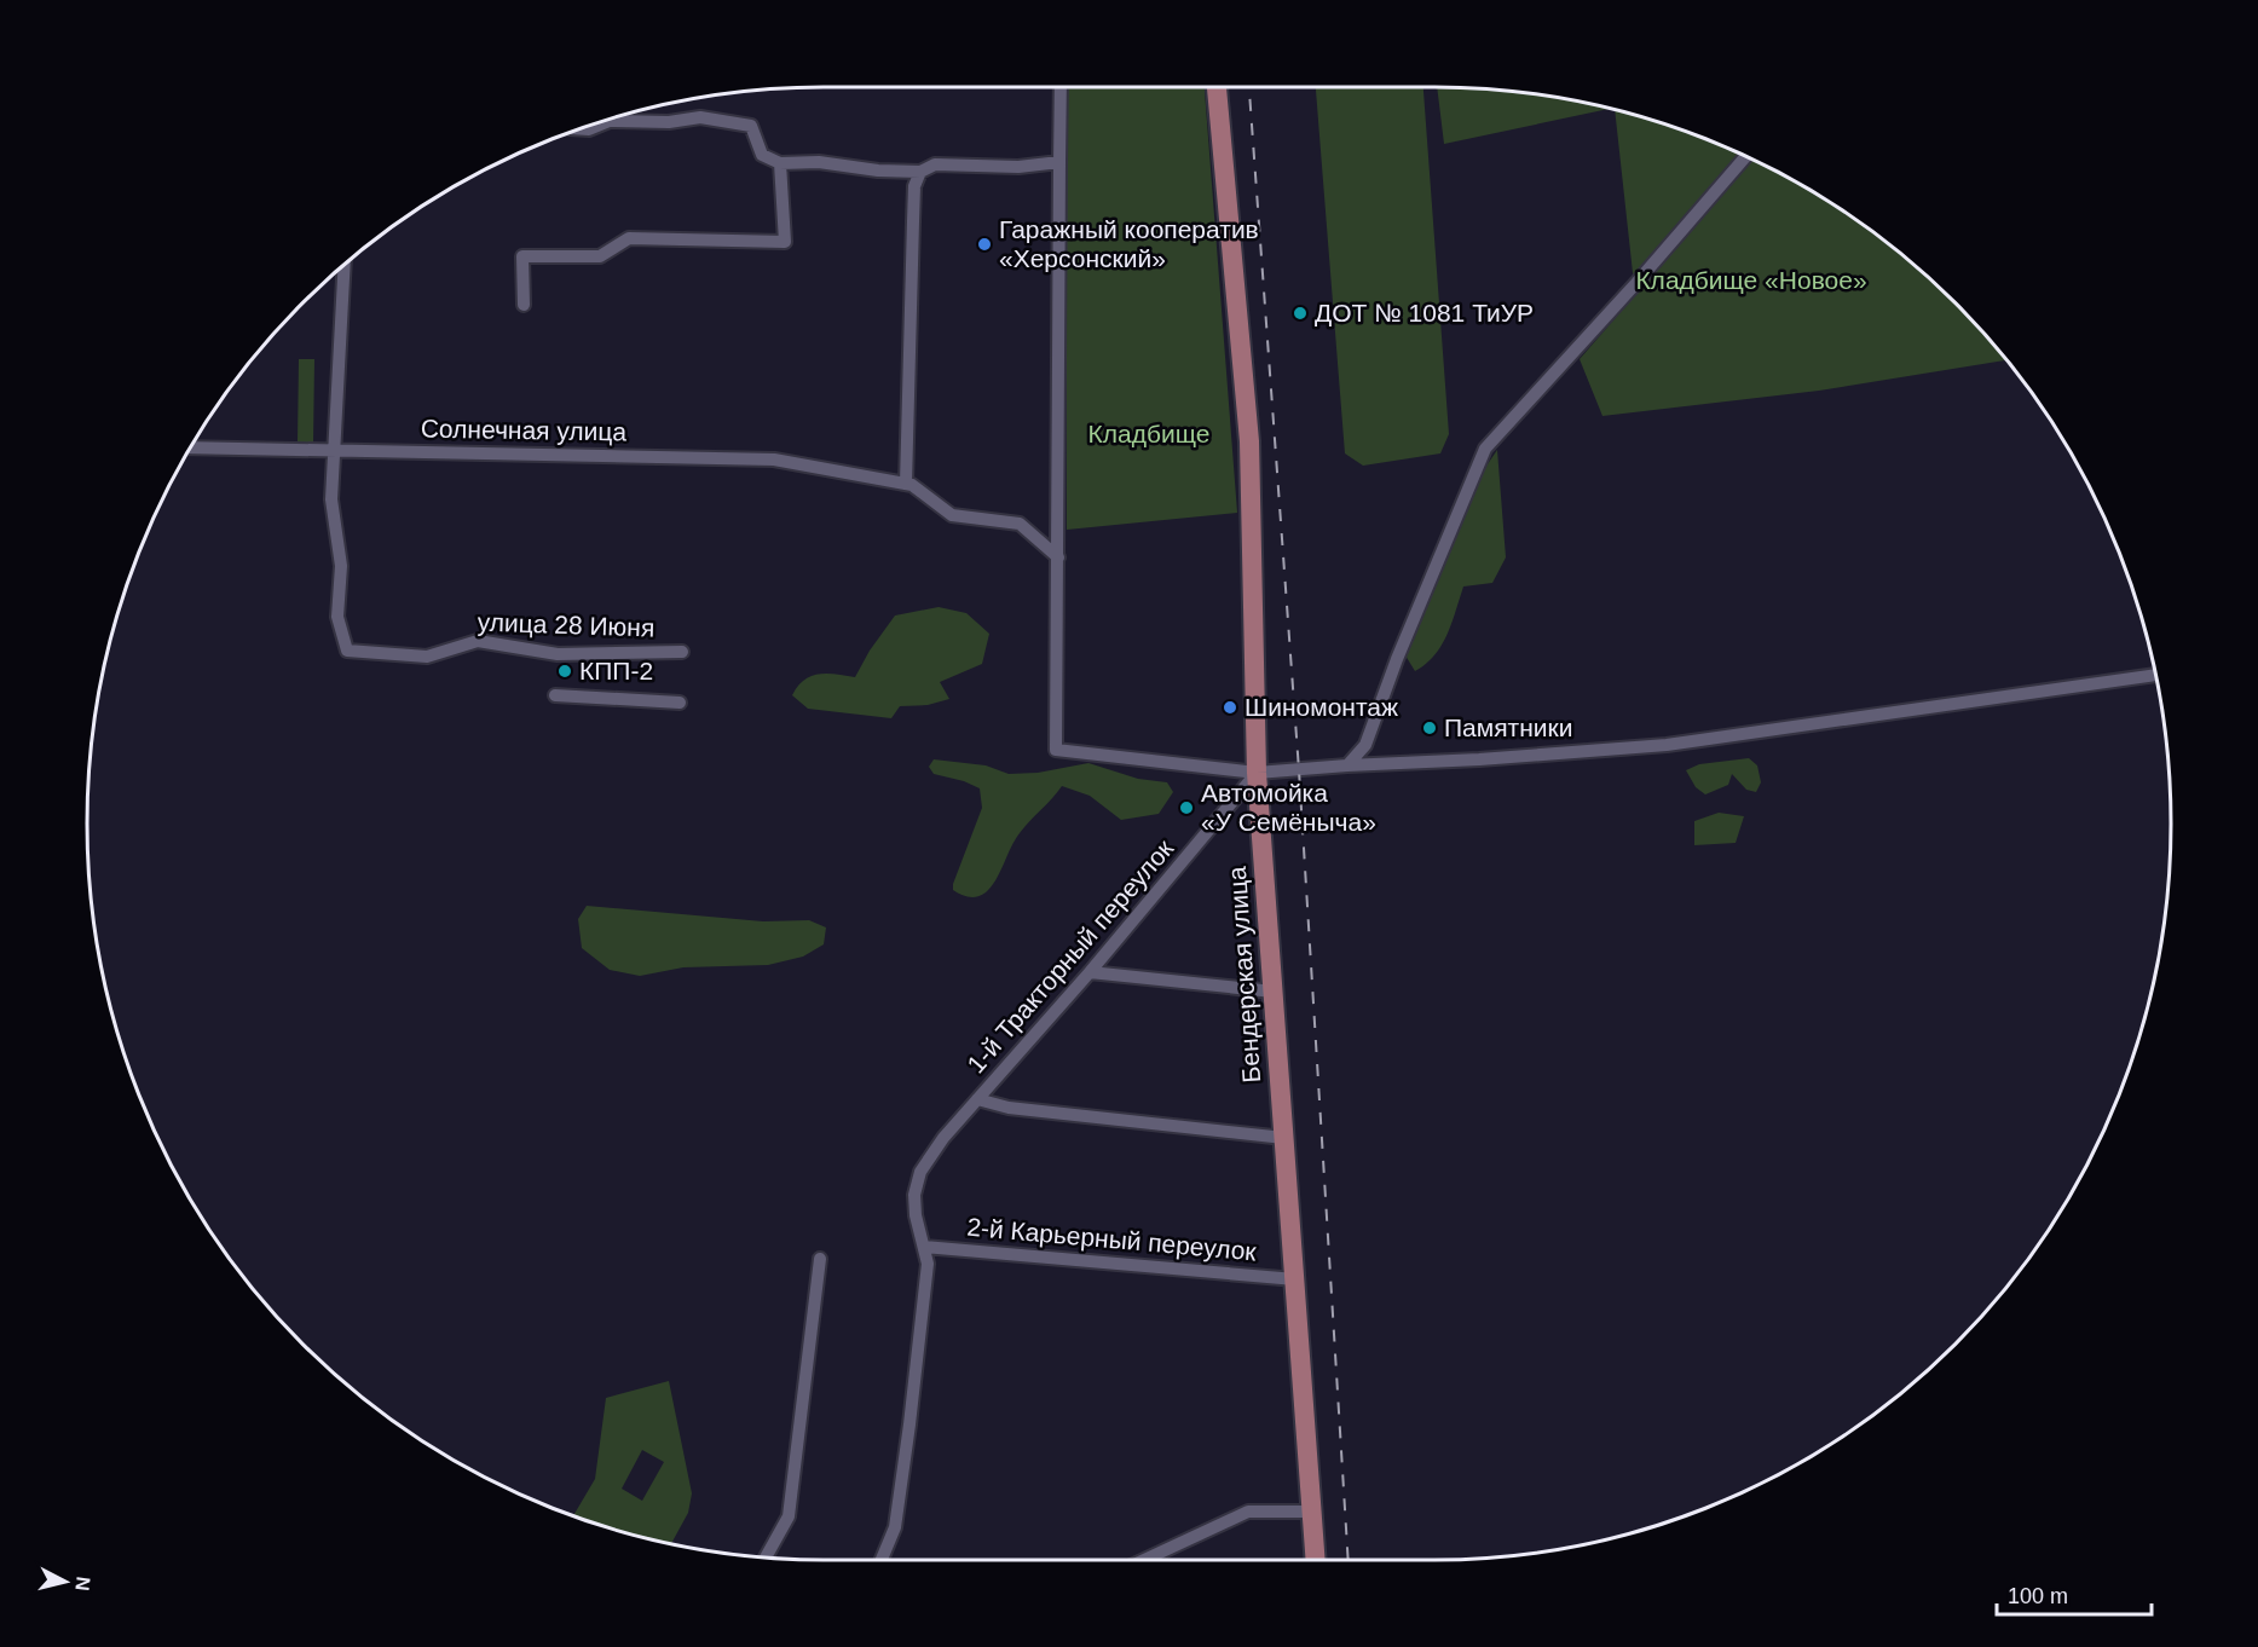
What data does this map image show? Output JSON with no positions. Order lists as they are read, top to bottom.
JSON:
{
  "streets": {
    "main road": ["Бендерская улица"],
    "street": [
      "Солнечная улица",
      "улица 28 Июня",
      "1-й Тракторный переулок",
      "2-й Карьерный переулок"
    ]
  },
  "crossings": [
    ["Солнечная улица", "улица 28 Июня"],
    ["1-й Тракторный переулок", "Бендерская улица"],
    ["1-й Тракторный переулок", "2-й Карьерный переулок"],
    ["Бендерская улица", "2-й Карьерный переулок"]
  ],
  "parks": ["Кладбище «Новое»", "Кладбище"],
  "places": [
    "Гаражный кооператив «Херсонский»",
    "ДОТ № 1081 ТиУР",
    "КПП-2",
    "Шиномонтаж",
    "Памятники",
    "Автомойка «У Семёныча»"
  ],
  "scale_bar": "100 m",
  "north": "right"
}
